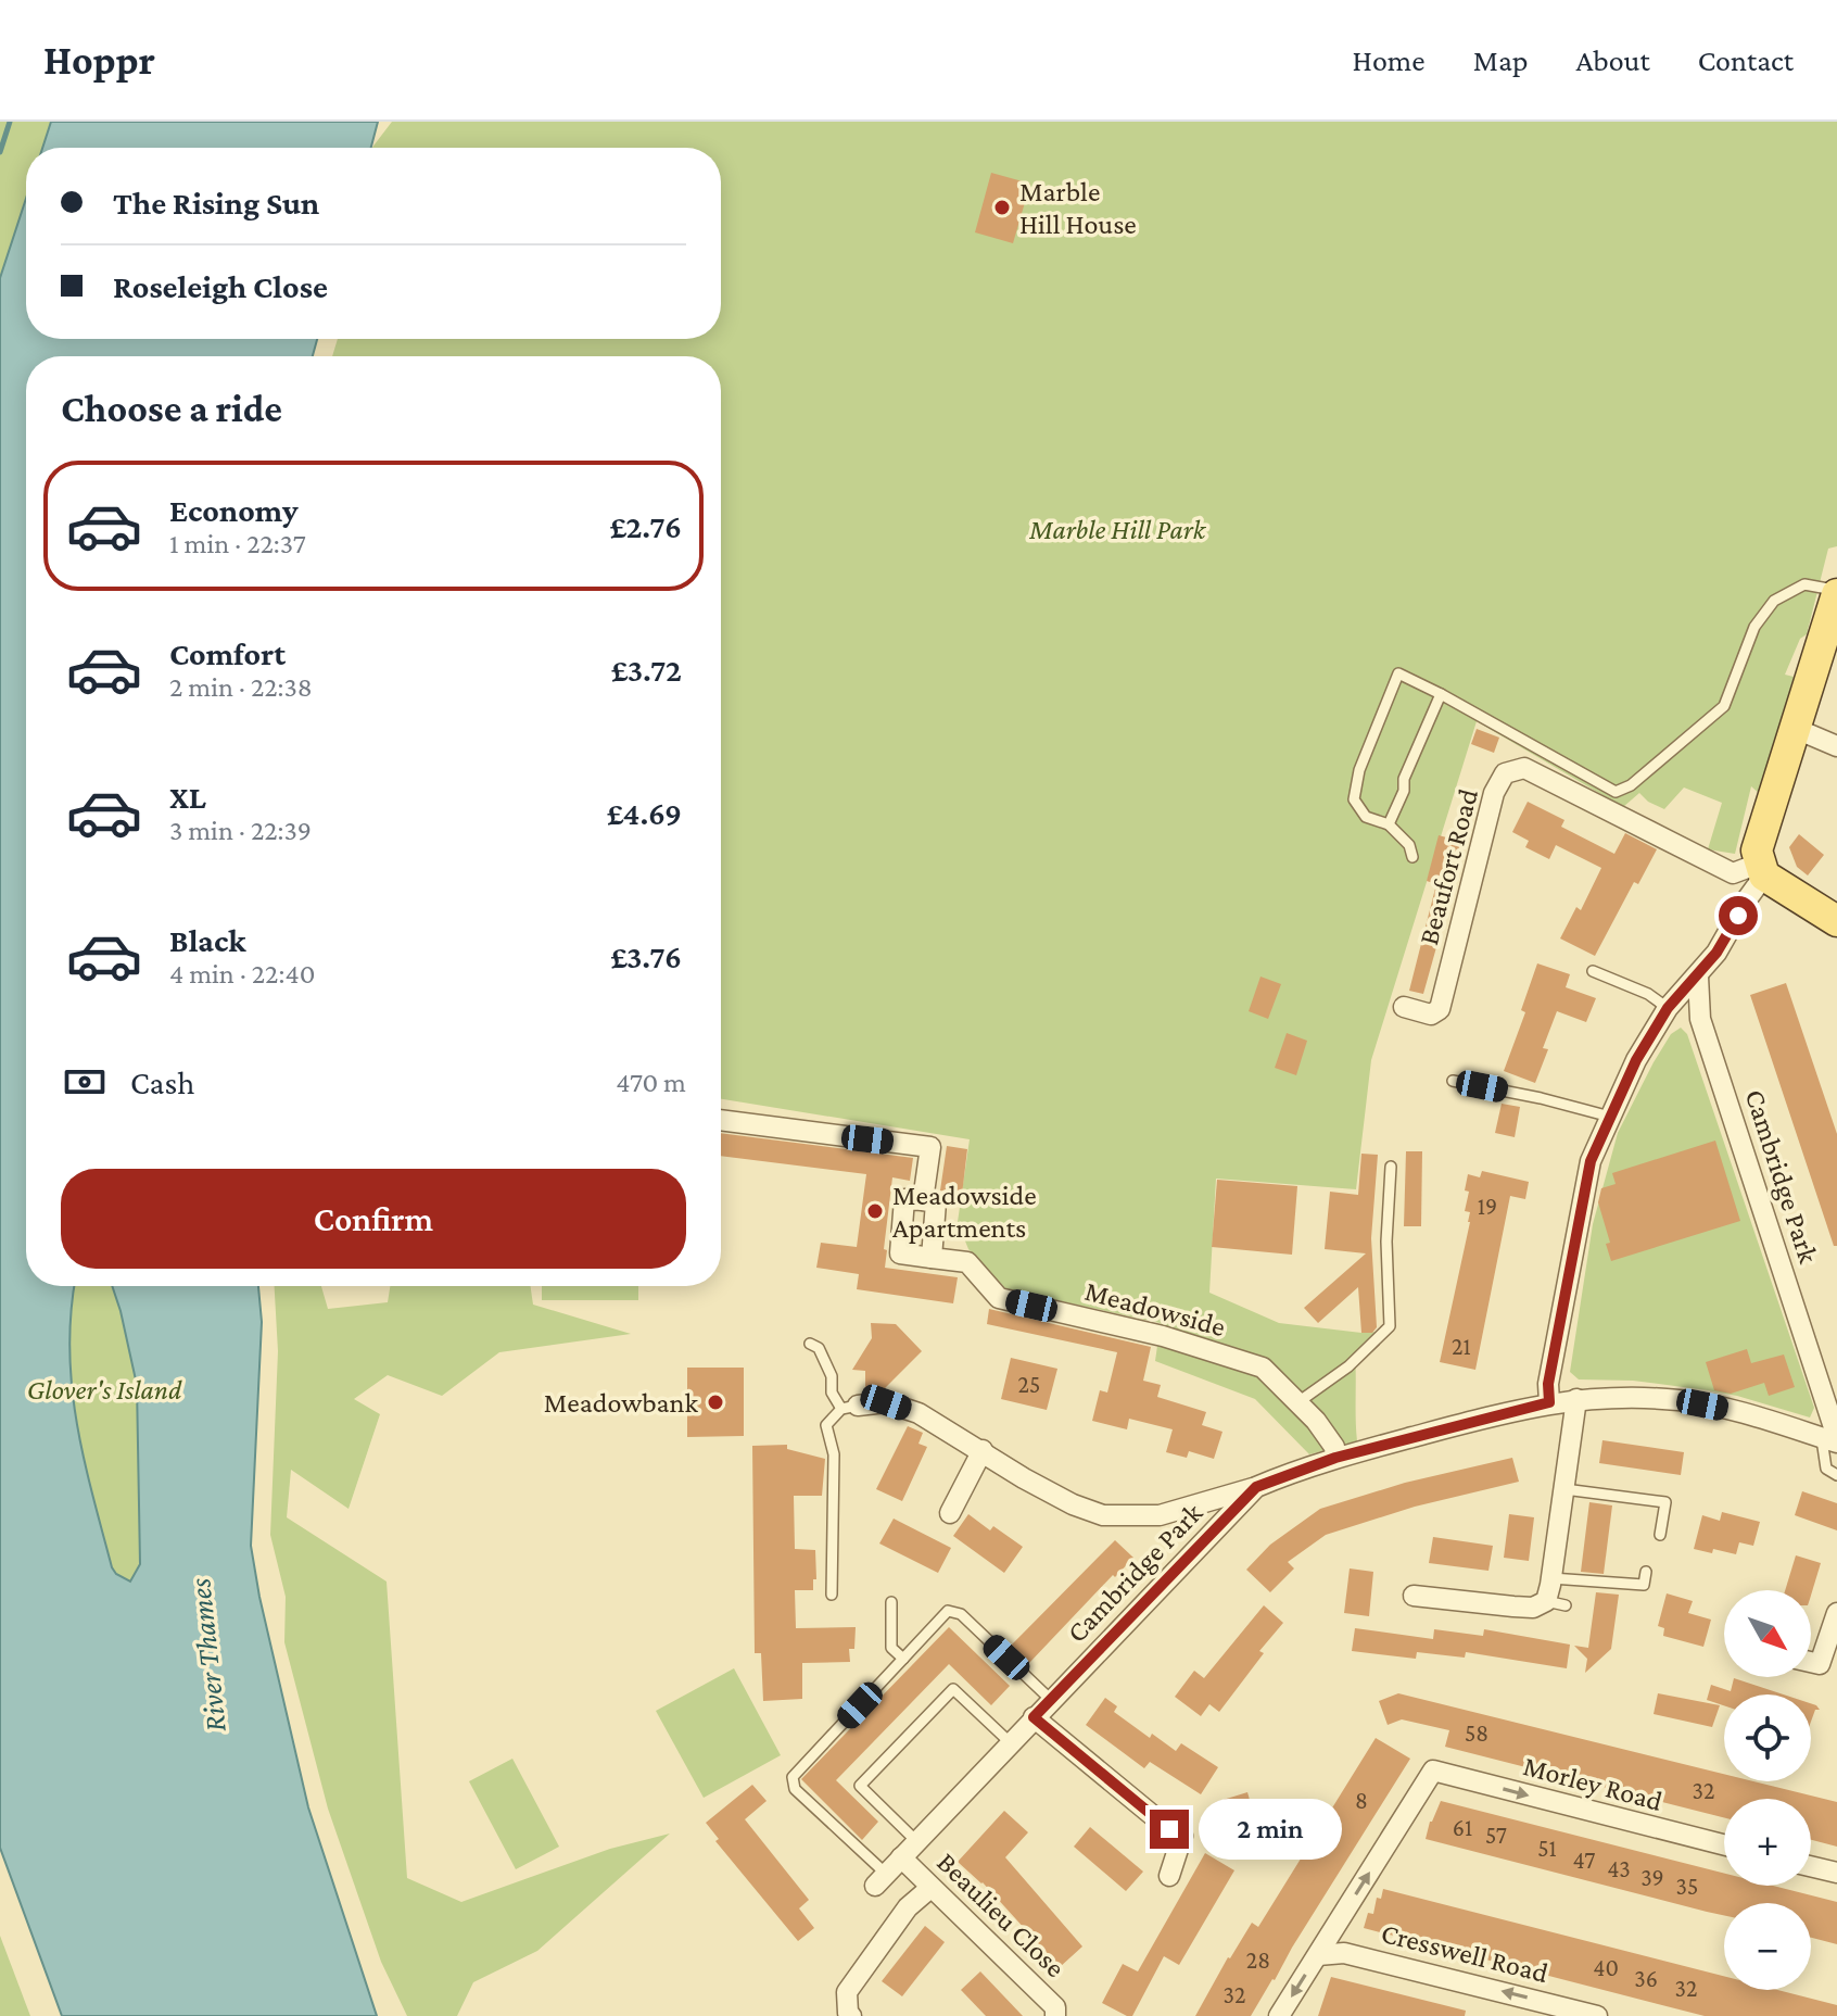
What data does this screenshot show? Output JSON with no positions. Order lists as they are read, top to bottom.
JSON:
{
  "streets": {
    "street": [
      "Beaufort Road",
      "Cambridge Park",
      "Meadowside",
      "Morley Road",
      "Beaulieu Close",
      "Cresswell Road"
    ]
  },
  "crossings": [
    ["Cambridge Park", "Meadowside"],
    ["Cambridge Park", "Beaulieu Close"],
    ["Morley Road", "Cresswell Road"]
  ],
  "one_way": ["Morley Road", "Cresswell Road"],
  "water": ["River Thames"],
  "parks": ["Marble Hill Park", "Glover's Island"],
  "places": ["Marble Hill House", "Meadowside Apartments", "Meadowbank"],
  "house_numbers": [
    "19",
    "21",
    "25",
    "58",
    "32",
    "8",
    "61",
    "57",
    "51",
    "47",
    "43",
    "39",
    "35",
    "28",
    "40",
    "36",
    "32",
    "32"
  ],
  "north": "bottom right",
  "page": {
    "header": "Hoppr",
    "nav": [
      "Home",
      "Map",
      "About",
      "Contact"
    ],
    "banner": ["The Rising Sun", "Roseleigh Close"],
    "heading": "Choose a ride",
    "list": [
      {
        "name": "Economy",
        "note": "1 min · 22:37",
        "value": "£2.76"
      },
      {
        "name": "Comfort",
        "note": "2 min · 22:38",
        "value": "£3.72"
      },
      {
        "name": "XL",
        "note": "3 min · 22:39",
        "value": "£4.69"
      },
      {
        "name": "Black",
        "note": "4 min · 22:40",
        "value": "£3.76"
      }
    ],
    "pay": ["Cash", "470 m"],
    "buttons": "Confirm",
    "map_buttons": ["+", "−"],
    "bubble": "2 min"
  }
}
